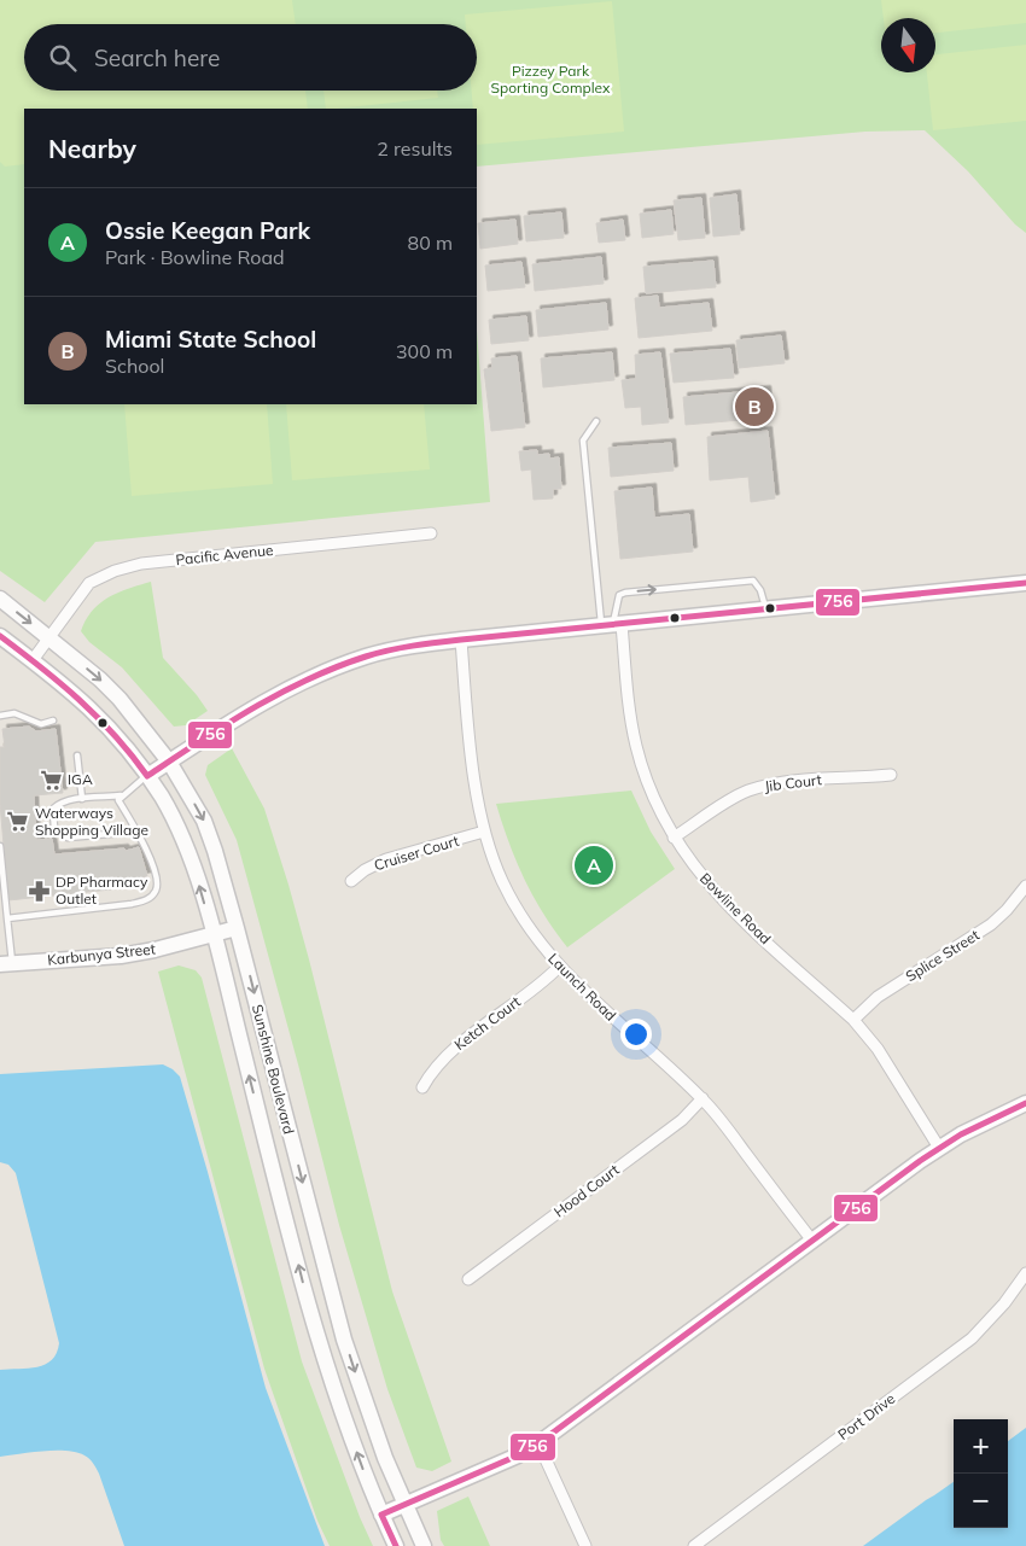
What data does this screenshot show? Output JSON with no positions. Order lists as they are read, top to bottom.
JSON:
{
  "streets": {
    "main road": ["Karbunya Street", "Sunshine Boulevard"],
    "street": [
      "Pacific Avenue",
      "Jib Court",
      "Cruiser Court",
      "Bowline Road",
      "Splice Street",
      "Launch Road",
      "Ketch Court",
      "Hood Court",
      "Port Drive"
    ]
  },
  "crossings": [
    ["Pacific Avenue", "Sunshine Boulevard"],
    ["Jib Court", "Bowline Road"],
    ["Cruiser Court", "Launch Road"],
    ["Bowline Road", "Splice Street"],
    ["Karbunya Street", "Sunshine Boulevard"],
    ["Launch Road", "Ketch Court"],
    ["Launch Road", "Hood Court"]
  ],
  "parks": ["Pizzey Park Sporting Complex"],
  "places": {
    "supermarket": ["IGA", "Waterways Shopping Village"],
    "pharmacy": ["DP Pharmacy Outlet"]
  },
  "lines": ["transit line 756"],
  "north": "bottom",
  "page": {
    "search": "Search here",
    "heading": ["Nearby", "2 results"],
    "list": [
      {
        "mark": "A",
        "name": "Ossie Keegan Park",
        "note": "Park · Bowline Road",
        "value": "80 m"
      },
      {
        "mark": "B",
        "name": "Miami State School",
        "note": "School",
        "value": "300 m"
      }
    ],
    "pins": ["B", "A"],
    "map_buttons": ["+", "−"]
  }
}
